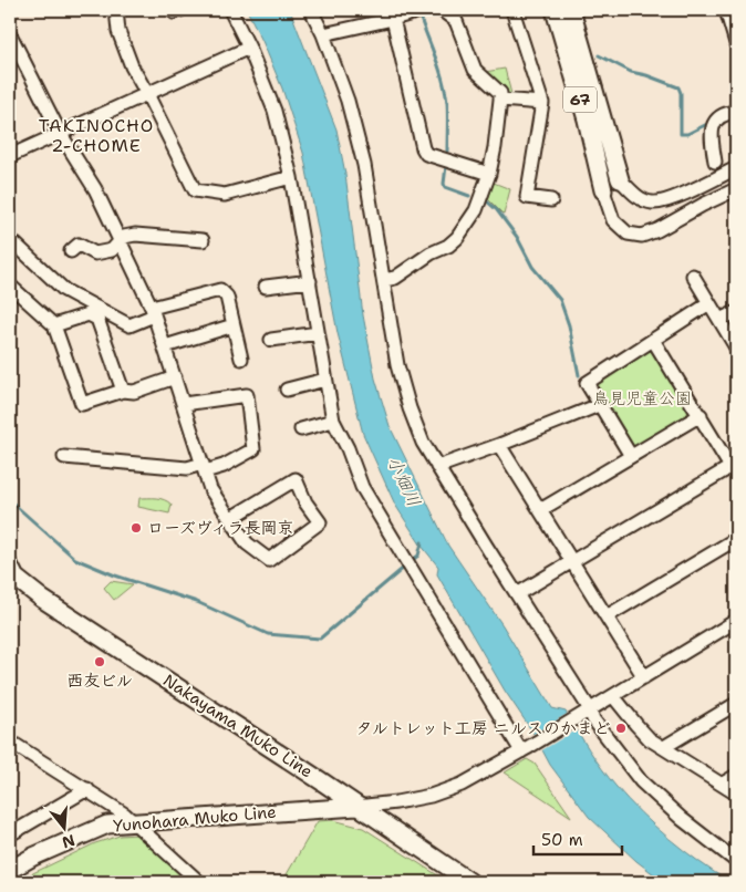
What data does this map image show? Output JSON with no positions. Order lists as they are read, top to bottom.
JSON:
{
  "streets": {
    "main road": ["67", "Nakayama Muko Line", "Yunohara Muko Line"]
  },
  "crossings": [
    ["Nakayama Muko Line", "Yunohara Muko Line"]
  ],
  "districts": ["TAKINOCHO 2-CHOME"],
  "water": ["小畑川"],
  "parks": ["鳥見児童公園"],
  "places": ["ローズヴィラ長岡京", "西友ビル", "タルトレット工房 ニルスのかまど"],
  "scale_bar": "50 m",
  "north": "bottom"
}
